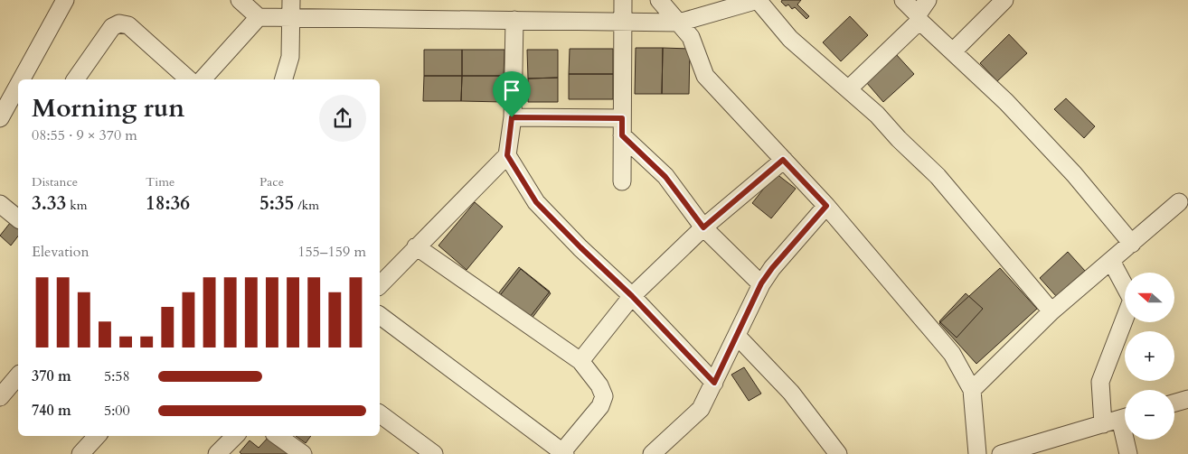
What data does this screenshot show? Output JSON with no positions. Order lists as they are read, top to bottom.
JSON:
{
  "north": "left",
  "page": {
    "heading": ["Morning run", "08:55 · 9 × 370 m"],
    "stats": [
      ["Distance", "3.33 km"],
      ["Time", "18:36"],
      ["Pace", "5:35 /km"]
    ],
    "chart": ["Elevation", "155–159 m"],
    "map_buttons": ["+", "−"],
    "list": [
      {
        "name": "370 m",
        "note": "5:58"
      },
      {
        "name": "740 m",
        "note": "5:00"
      }
    ]
  }
}
